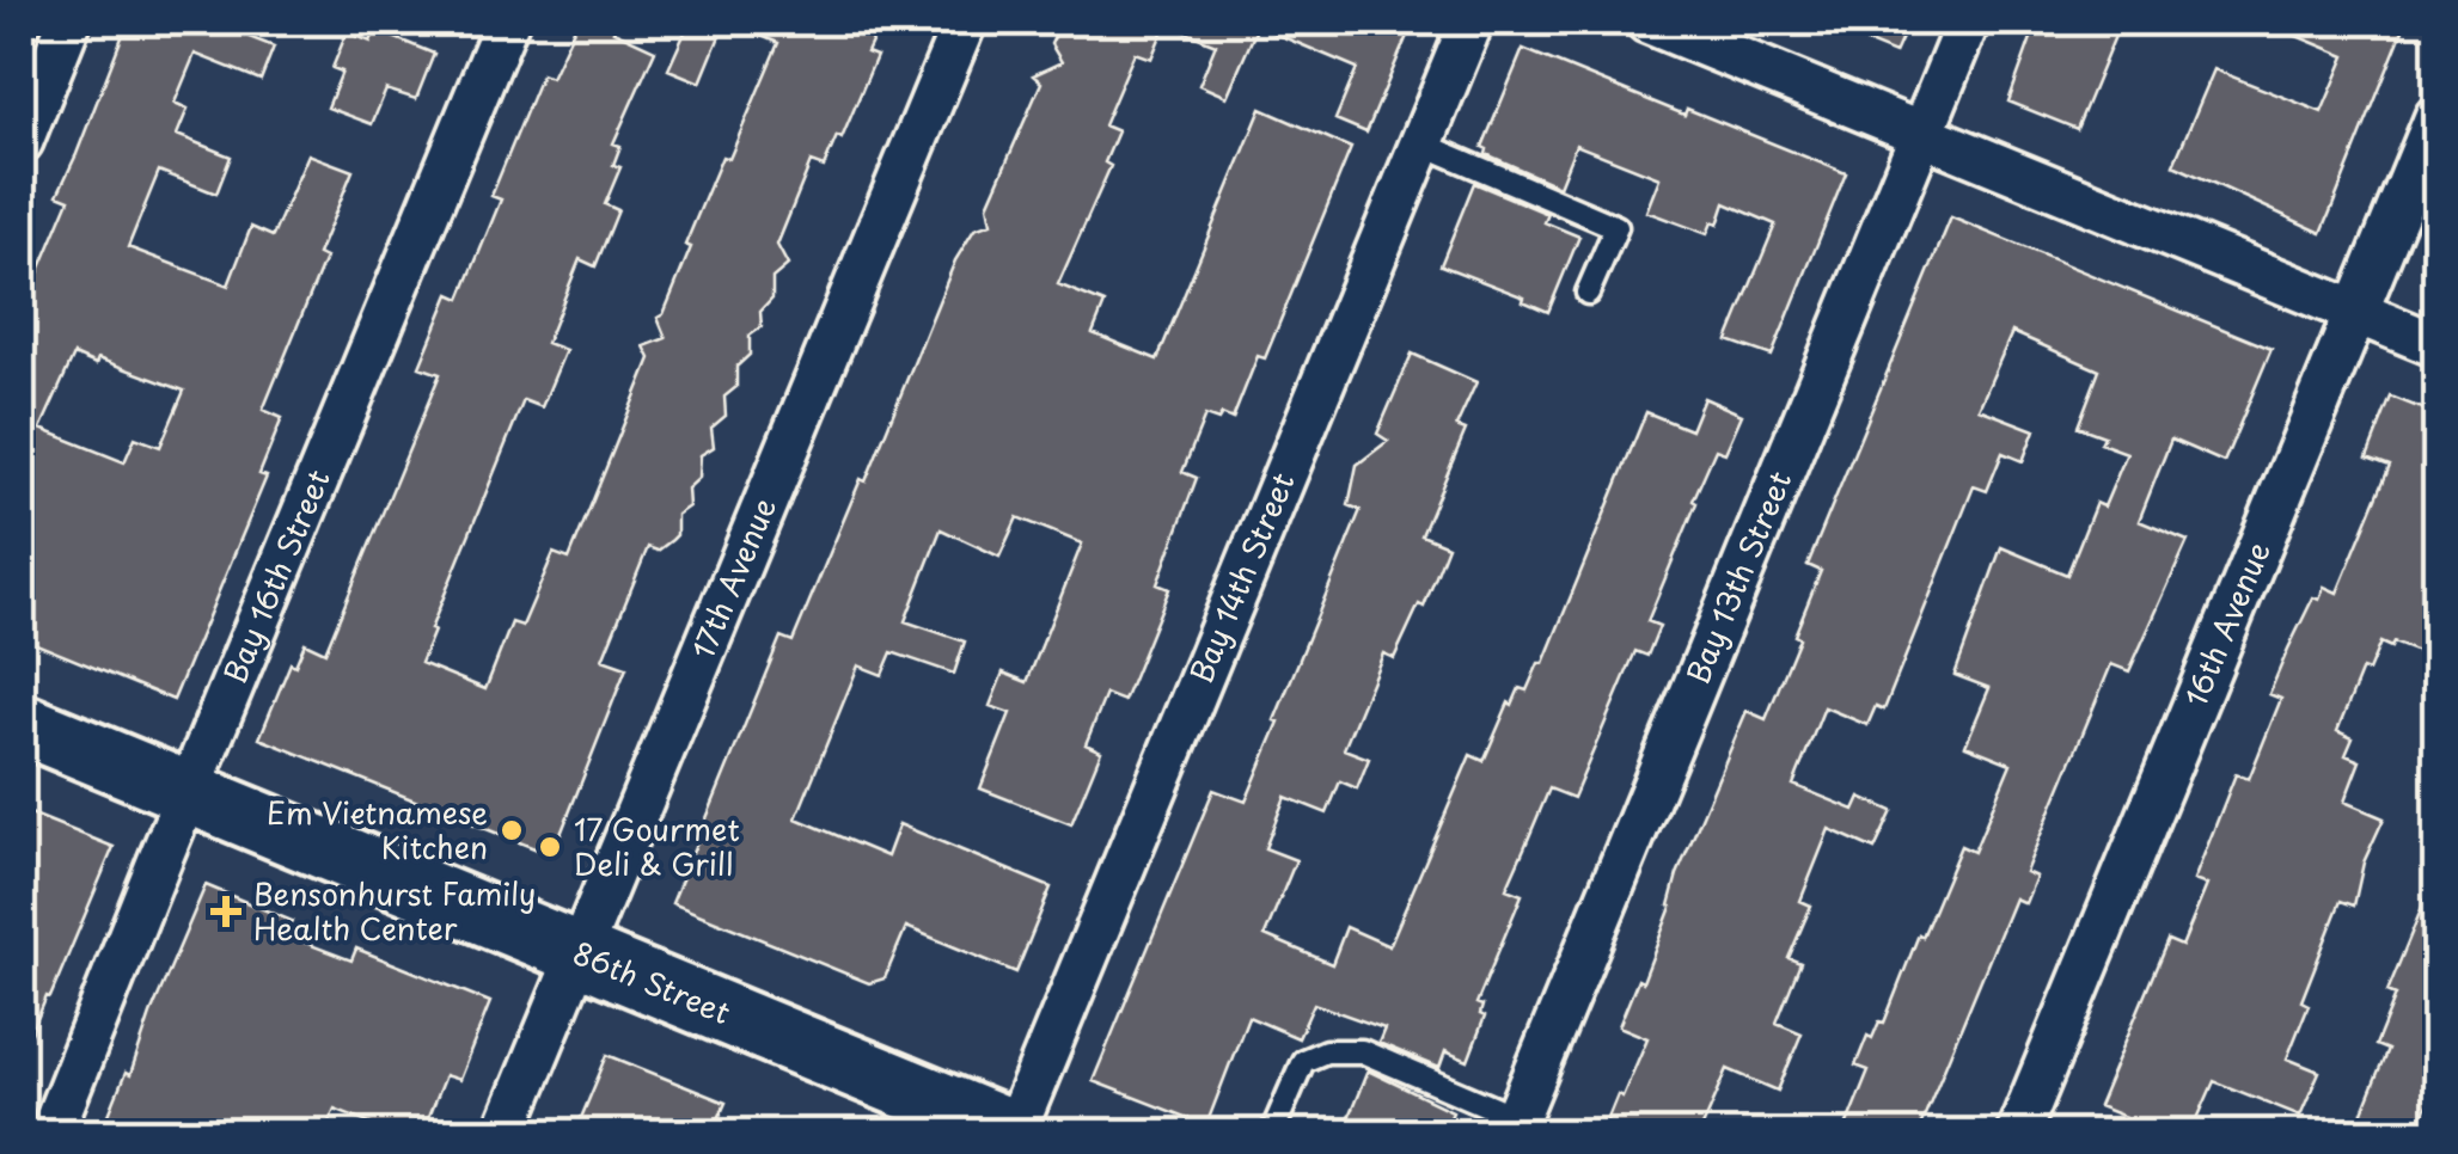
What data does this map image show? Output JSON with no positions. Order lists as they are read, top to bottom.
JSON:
{
  "streets": {
    "main road": ["86th Street"],
    "street": [
      "Bay 16th Street",
      "17th Avenue",
      "Bay 14th Street",
      "Bay 13th Street",
      "16th Avenue"
    ]
  },
  "crossings": [
    ["Bay 16th Street", "86th Street"],
    ["17th Avenue", "86th Street"],
    ["Bay 14th Street", "86th Street"]
  ],
  "places": {
    "other": ["Em Vietnamese Kitchen", "17 Gourmet Deli & Grill"],
    "health": ["Bensonhurst Family Health Center"]
  }
}
